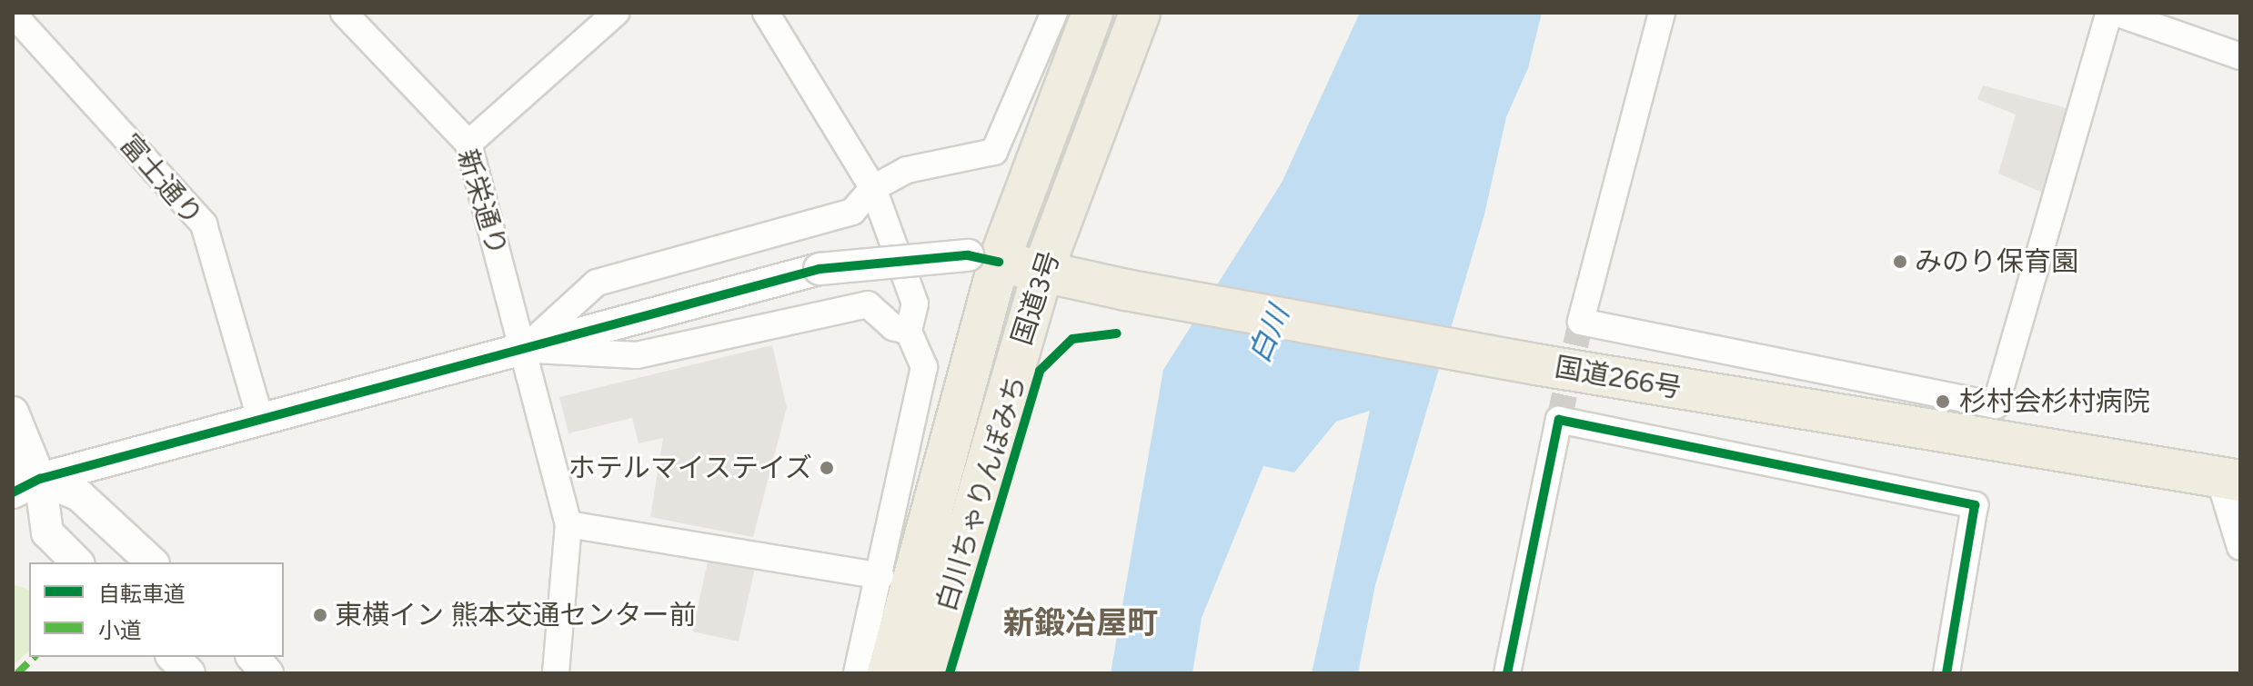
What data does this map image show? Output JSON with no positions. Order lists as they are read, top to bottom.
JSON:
{
  "streets": {
    "highway": ["国道3号", "国道266号"],
    "street": ["富士通り", "新栄通り"],
    "cycle path": ["白川ちゃりんぽみち"]
  },
  "crossings": [
    ["国道3号", "国道266号"]
  ],
  "districts": ["新鍛冶屋町"],
  "water": ["白川"],
  "places": [
    "みのり保育園",
    "杉村会杉村病院",
    "ホテルマイステイズ",
    "東横イン 熊本交通センター前"
  ],
  "legend": ["自転車道", "小道"]
}
